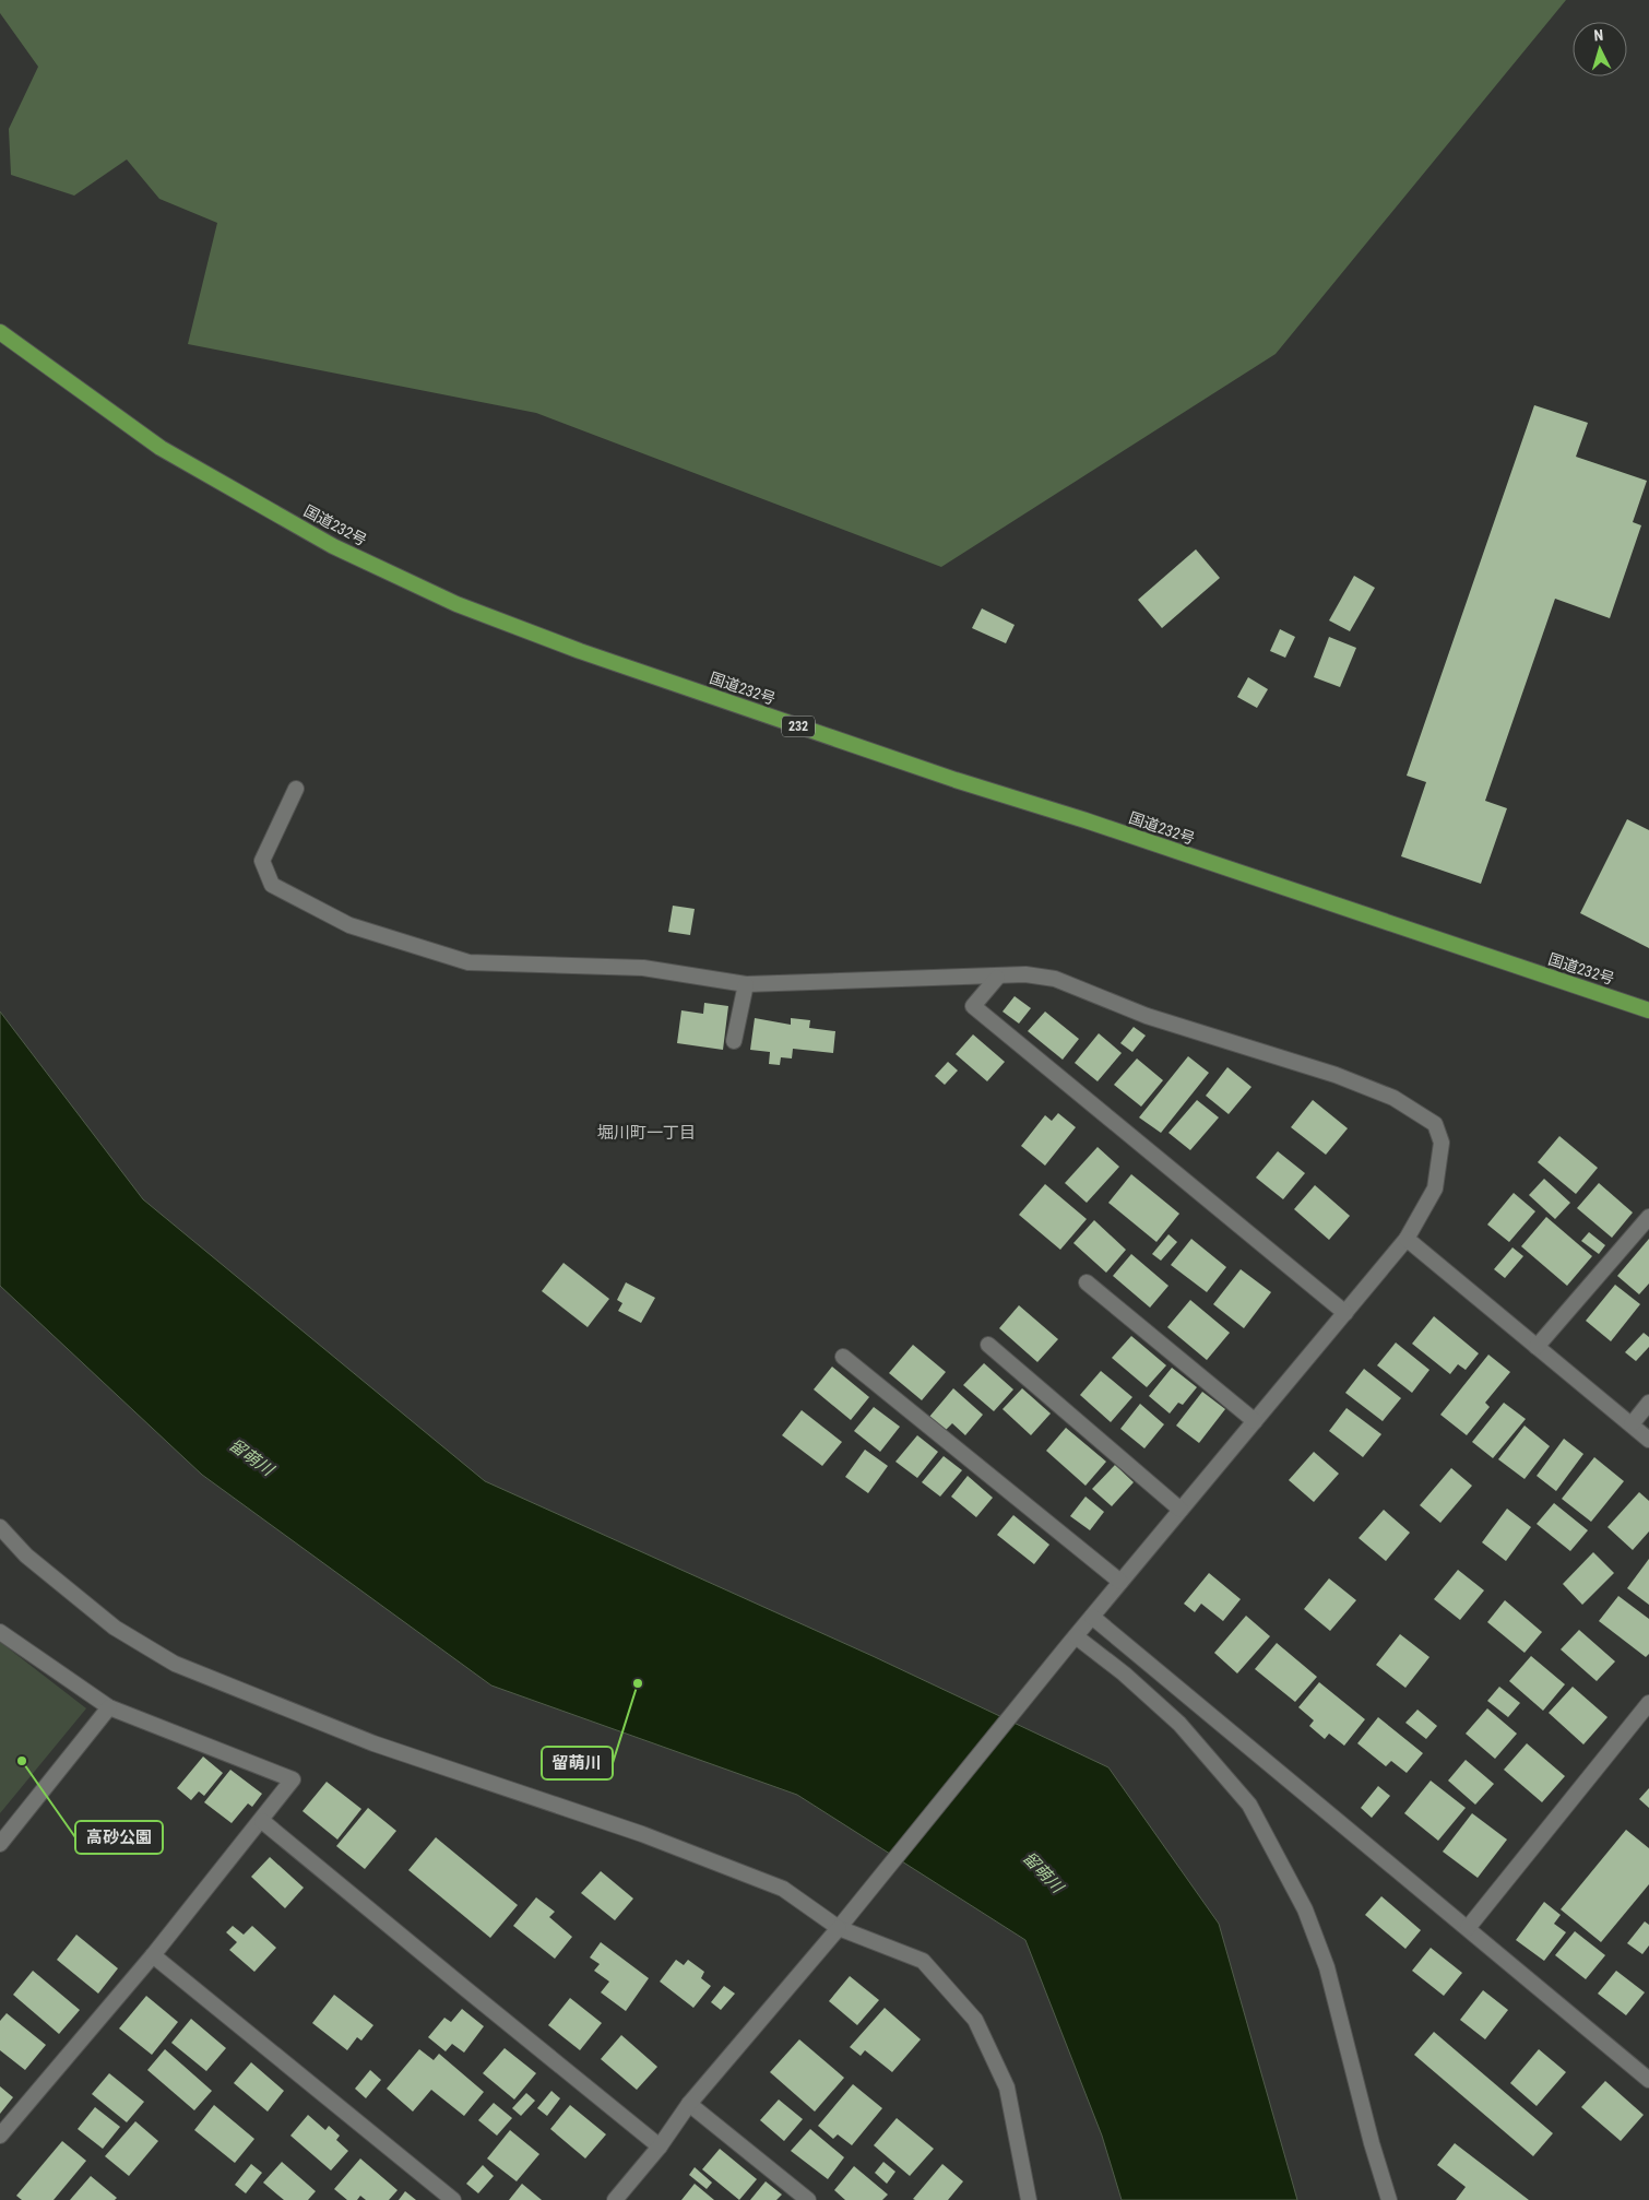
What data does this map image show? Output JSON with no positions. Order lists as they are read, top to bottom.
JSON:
{
  "streets": {
    "highway": ["国道232号", "232"]
  },
  "districts": ["堀川町一丁目"],
  "water": ["留萌川"],
  "places": ["留萌川", "高砂公園"],
  "north": "top"
}
